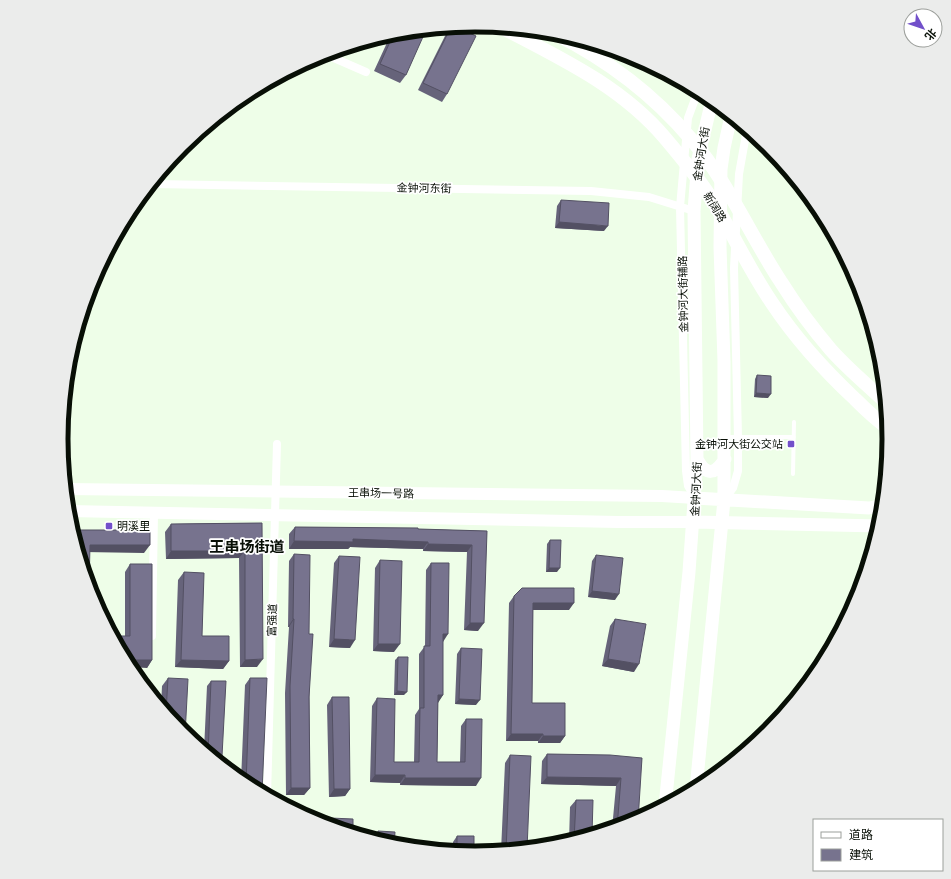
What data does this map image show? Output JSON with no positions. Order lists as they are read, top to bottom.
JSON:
{
  "streets": {
    "highway": ["新阔路"],
    "main road": ["金钟河大街", "王串场一号路"],
    "street": ["金钟河东街", "金钟河大街辅路", "富强道"]
  },
  "crossings": [
    ["金钟河大街", "金钟河东街"],
    ["金钟河大街", "金钟河大街辅路"],
    ["金钟河大街", "王串场一号路"],
    ["金钟河东街", "金钟河大街辅路"],
    ["金钟河大街辅路", "王串场一号路"],
    ["王串场一号路", "富强道"]
  ],
  "districts": ["王串场街道"],
  "places": {
    "transit": ["金钟河大街公交站", "明溪里"]
  },
  "legend": ["道路", "建筑"],
  "north": "bottom right"
}
